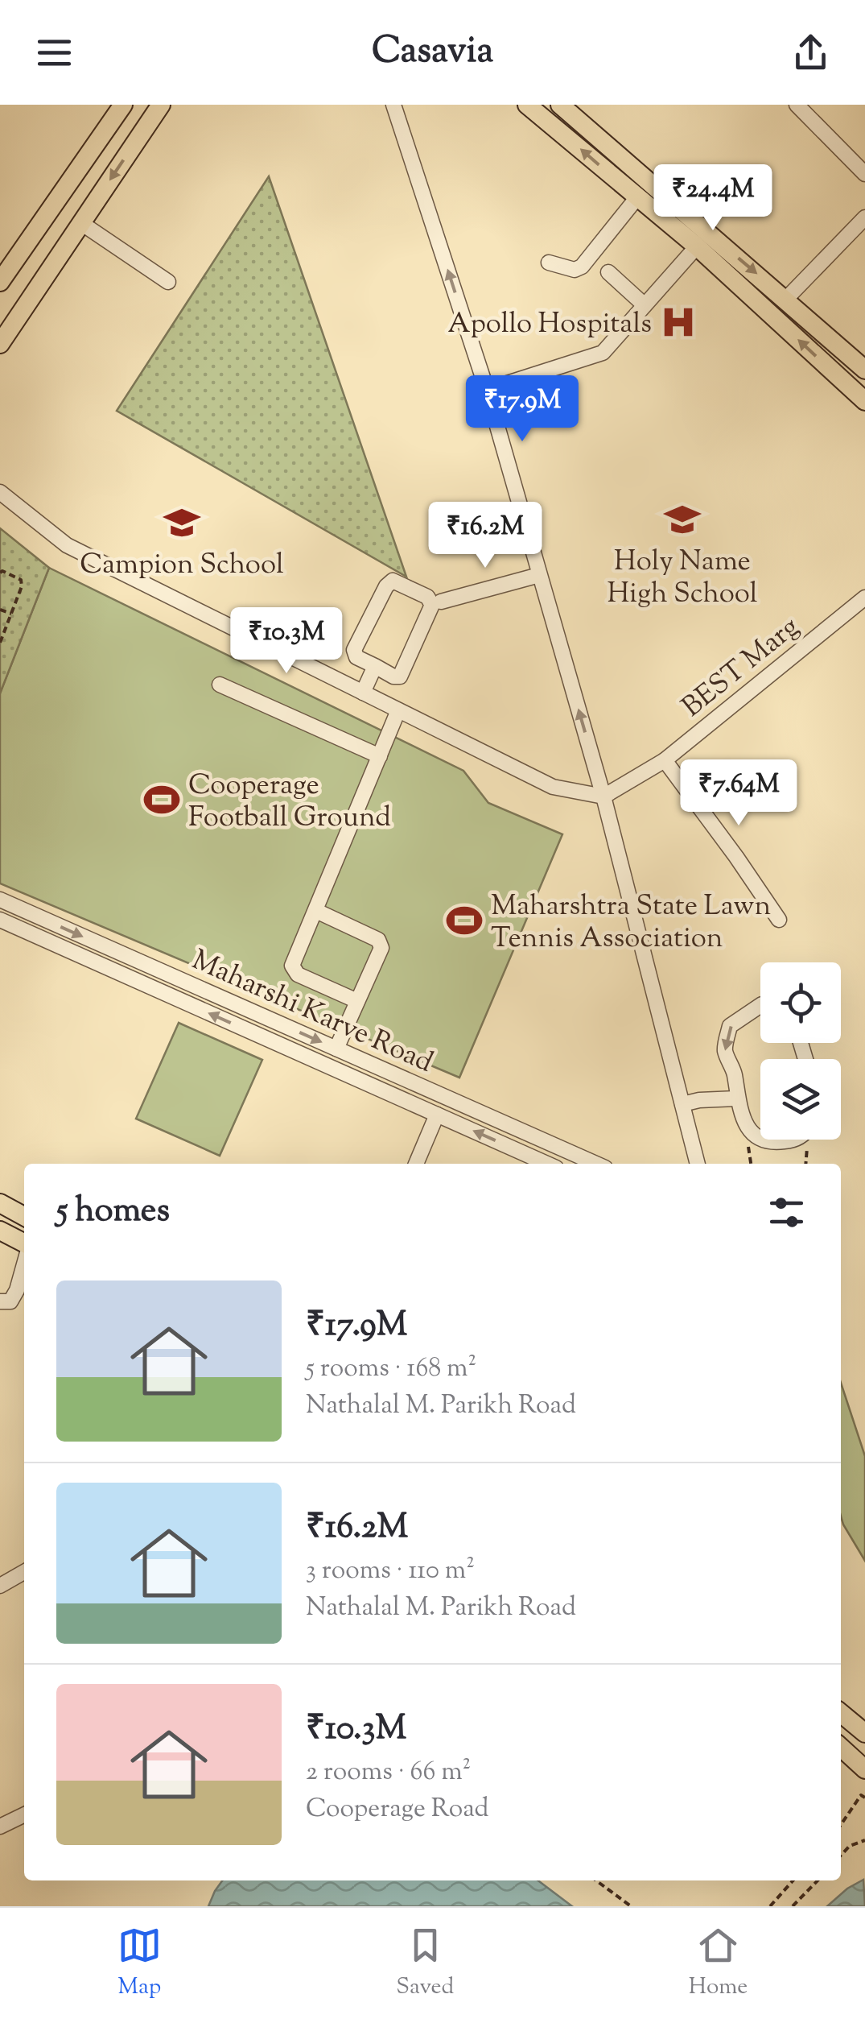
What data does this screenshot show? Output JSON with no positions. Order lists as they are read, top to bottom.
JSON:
{
  "streets": {
    "street": ["BEST Marg", "Maharshi Karve Road"]
  },
  "places": {
    "hospital": ["Apollo Hospitals"],
    "school or university": ["Holy Name High School", "Campion School"],
    "sports": ["Cooperage Football Ground", "Maharshtra State Lawn Tennis Association"]
  },
  "page": {
    "header": "Casavia",
    "price": [
      "₹24.4M",
      "₹17.9M",
      "₹16.2M",
      "₹10.3M",
      "₹7.64M"
    ],
    "heading": "5 homes",
    "list": [
      {
        "name": "₹17.9M",
        "note": "5 rooms · 168 m² · Nathalal M. Parikh Road"
      },
      {
        "name": "₹16.2M",
        "note": "3 rooms · 110 m² · Nathalal M. Parikh Road"
      },
      {
        "name": "₹10.3M",
        "note": "2 rooms · 66 m² · Cooperage Road"
      }
    ],
    "tabs": ["Map", "Saved", "Home"]
  }
}
